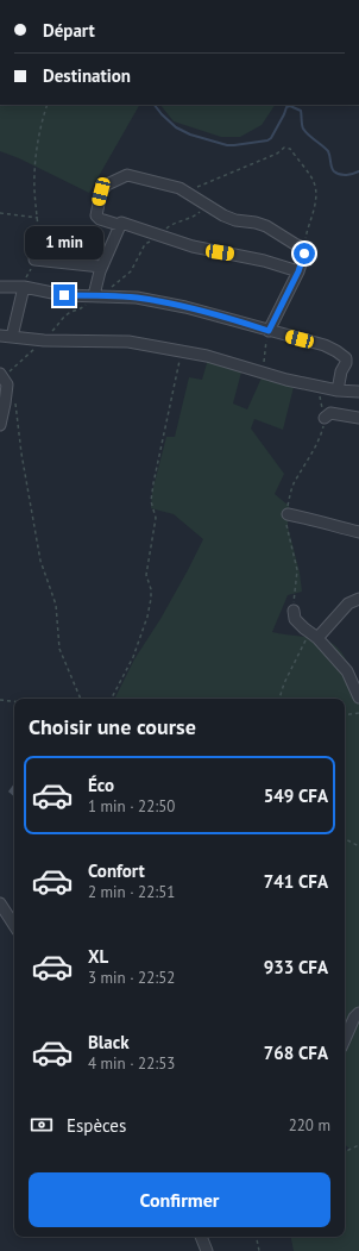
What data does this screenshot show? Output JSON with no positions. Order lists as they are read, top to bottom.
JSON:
{
  "page": {
    "banner": ["Départ", "Destination"],
    "bubble": "1 min",
    "heading": "Choisir une course",
    "list": [
      {
        "name": "Éco",
        "note": "1 min · 22:50",
        "value": "549 CFA"
      },
      {
        "name": "Confort",
        "note": "2 min · 22:51",
        "value": "741 CFA"
      },
      {
        "name": "XL",
        "note": "3 min · 22:52",
        "value": "933 CFA"
      },
      {
        "name": "Black",
        "note": "4 min · 22:53",
        "value": "768 CFA"
      }
    ],
    "pay": ["Espèces", "220 m"],
    "buttons": "Confirmer"
  }
}
